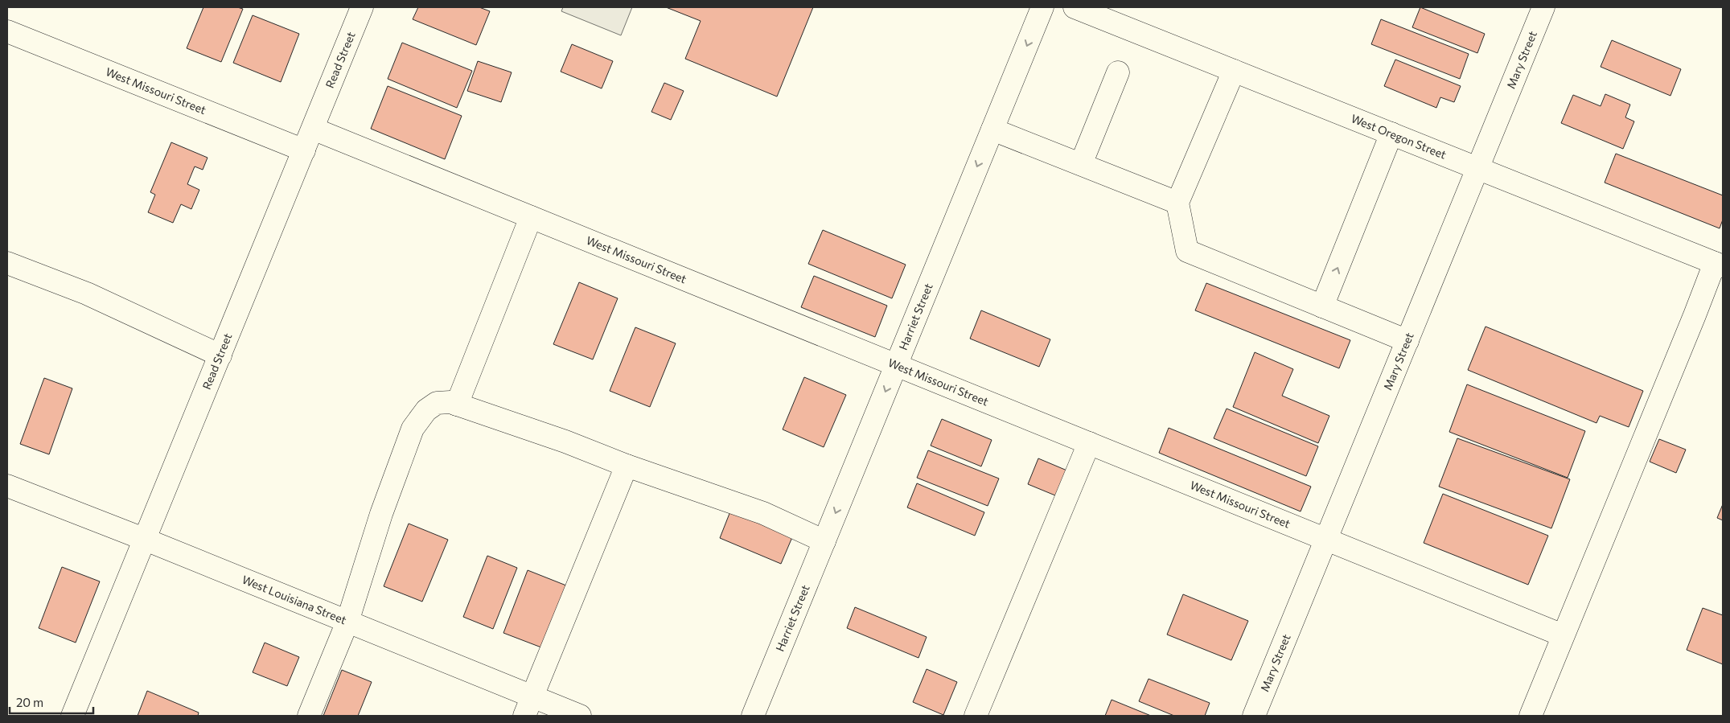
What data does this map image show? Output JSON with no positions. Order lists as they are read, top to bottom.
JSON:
{
  "streets": {
    "street": [
      "Read Street",
      "Mary Street",
      "West Missouri Street",
      "West Oregon Street",
      "Harriet Street",
      "West Louisiana Street"
    ]
  },
  "crossings": [
    ["Read Street", "West Missouri Street"],
    ["Read Street", "West Louisiana Street"],
    ["Mary Street", "West Missouri Street"],
    ["Mary Street", "West Oregon Street"],
    ["West Missouri Street", "Harriet Street"]
  ],
  "one_way": ["Harriet Street"],
  "scale_bar": "20 m"
}
